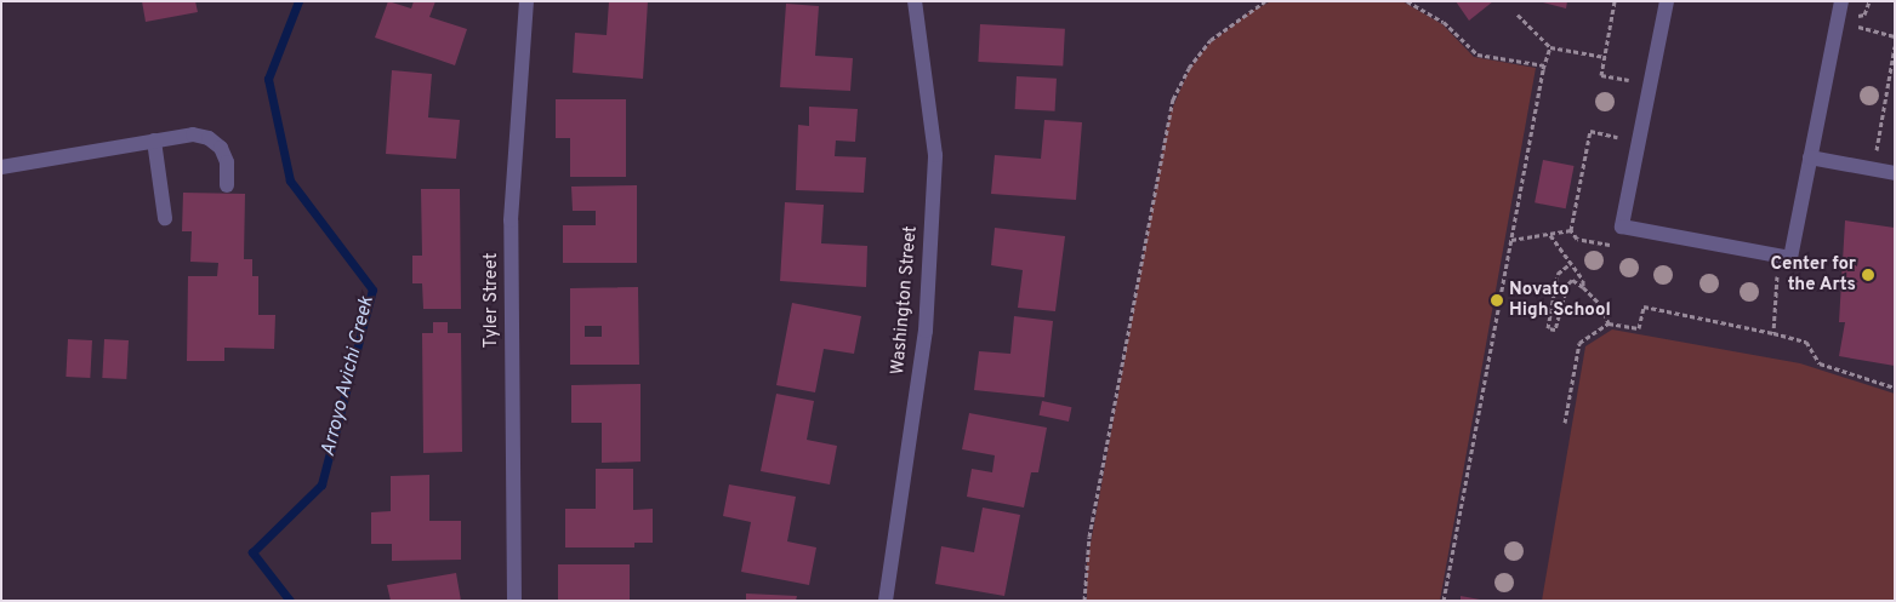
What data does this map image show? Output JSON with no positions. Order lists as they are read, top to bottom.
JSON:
{
  "streets": {
    "street": ["Tyler Street", "Washington Street"]
  },
  "water": ["Arroyo Avichi Creek"],
  "places": ["Center for the Arts", "Novato High School"]
}
